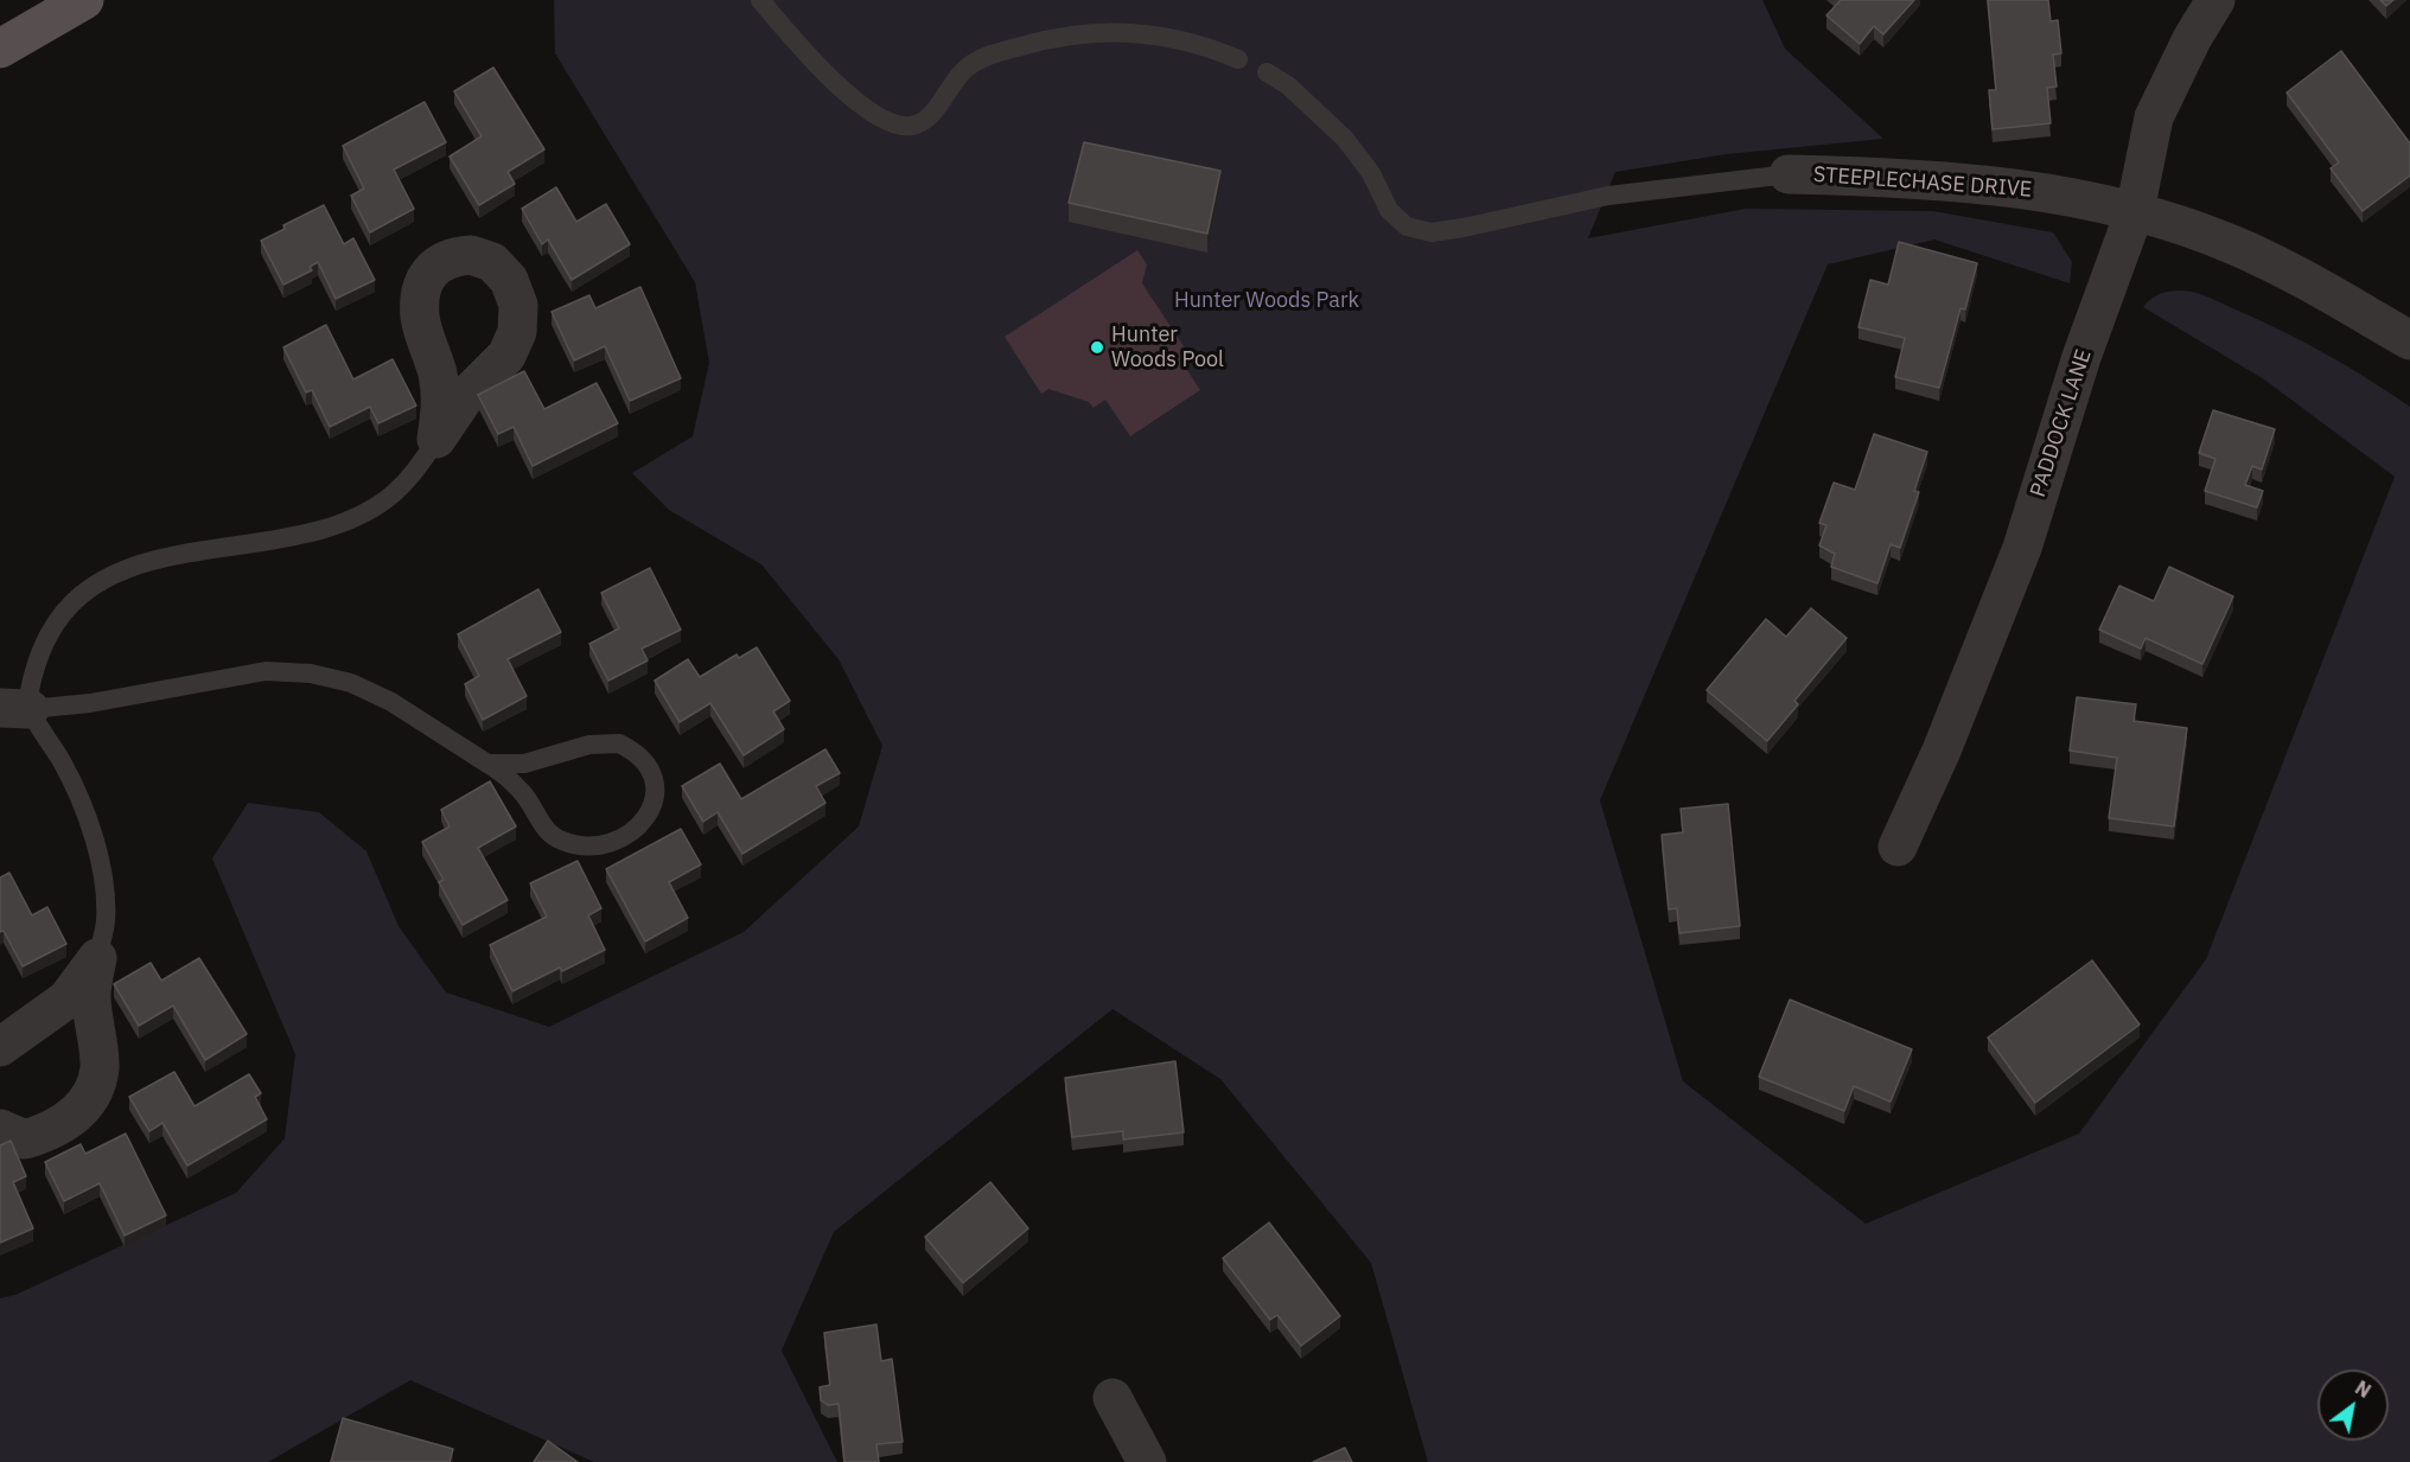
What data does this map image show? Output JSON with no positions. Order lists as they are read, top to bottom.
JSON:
{
  "streets": {
    "street": ["STEEPLECHASE DRIVE", "PADDOCK LANE"]
  },
  "crossings": [
    ["STEEPLECHASE DRIVE", "PADDOCK LANE"]
  ],
  "parks": ["Hunter Woods Park"],
  "places": ["Hunter Woods Pool"],
  "north": "top right"
}
